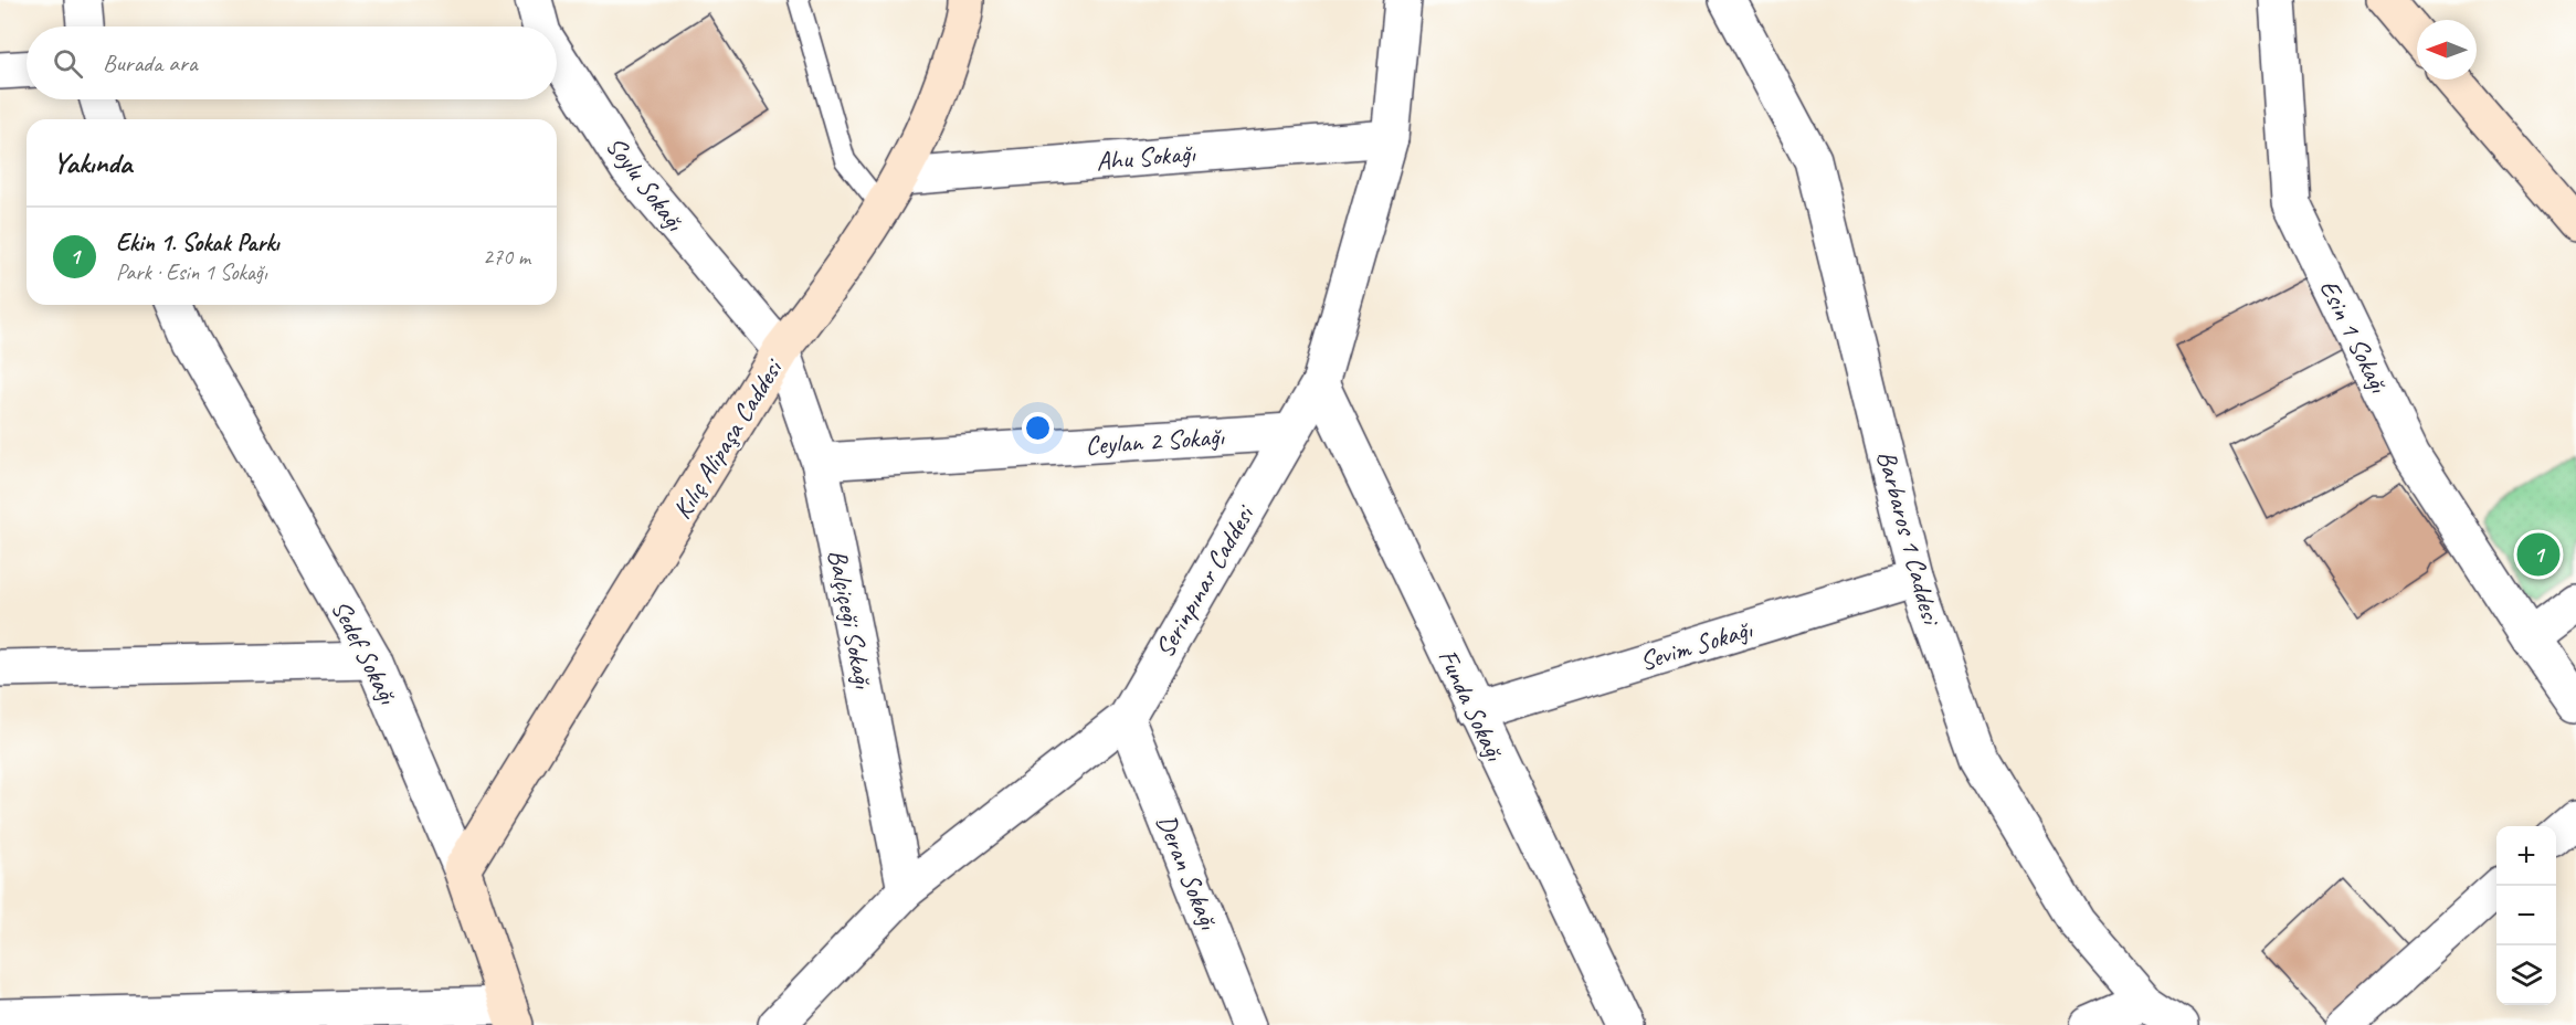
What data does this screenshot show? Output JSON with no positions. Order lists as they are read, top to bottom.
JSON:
{
  "streets": {
    "street": [
      "Ahu Sokağı",
      "Soylu Sokağı",
      "Esin 1 Sokağı",
      "Kılıç Alipaşa Caddesi",
      "Ceylan 2 Sokağı",
      "Barbaros 1 Caddesi",
      "Serinpınar Caddesi",
      "Balçiçeği Sokağı",
      "Sevim Sokağı",
      "Sedef Sokağı",
      "Funda Sokağı",
      "Deran Sokağı"
    ]
  },
  "crossings": [
    ["Ahu Sokağı", "Kılıç Alipaşa Caddesi"],
    ["Ahu Sokağı", "Serinpınar Caddesi"],
    ["Soylu Sokağı", "Kılıç Alipaşa Caddesi"],
    ["Soylu Sokağı", "Balçiçeği Sokağı"],
    ["Kılıç Alipaşa Caddesi", "Balçiçeği Sokağı"],
    ["Kılıç Alipaşa Caddesi", "Sedef Sokağı"],
    ["Ceylan 2 Sokağı", "Serinpınar Caddesi"],
    ["Ceylan 2 Sokağı", "Balçiçeği Sokağı"],
    ["Barbaros 1 Caddesi", "Sevim Sokağı"],
    ["Serinpınar Caddesi", "Balçiçeği Sokağı"],
    ["Serinpınar Caddesi", "Funda Sokağı"],
    ["Serinpınar Caddesi", "Deran Sokağı"],
    ["Sevim Sokağı", "Funda Sokağı"]
  ],
  "north": "left",
  "page": {
    "search": "Burada ara",
    "heading": "Yakında",
    "list": [
      {
        "mark": "1",
        "name": "Ekin 1. Sokak Parkı",
        "note": "Park · Esin 1 Sokağı",
        "value": "270 m"
      }
    ],
    "pins": "1",
    "map_buttons": ["+", "−"]
  }
}
